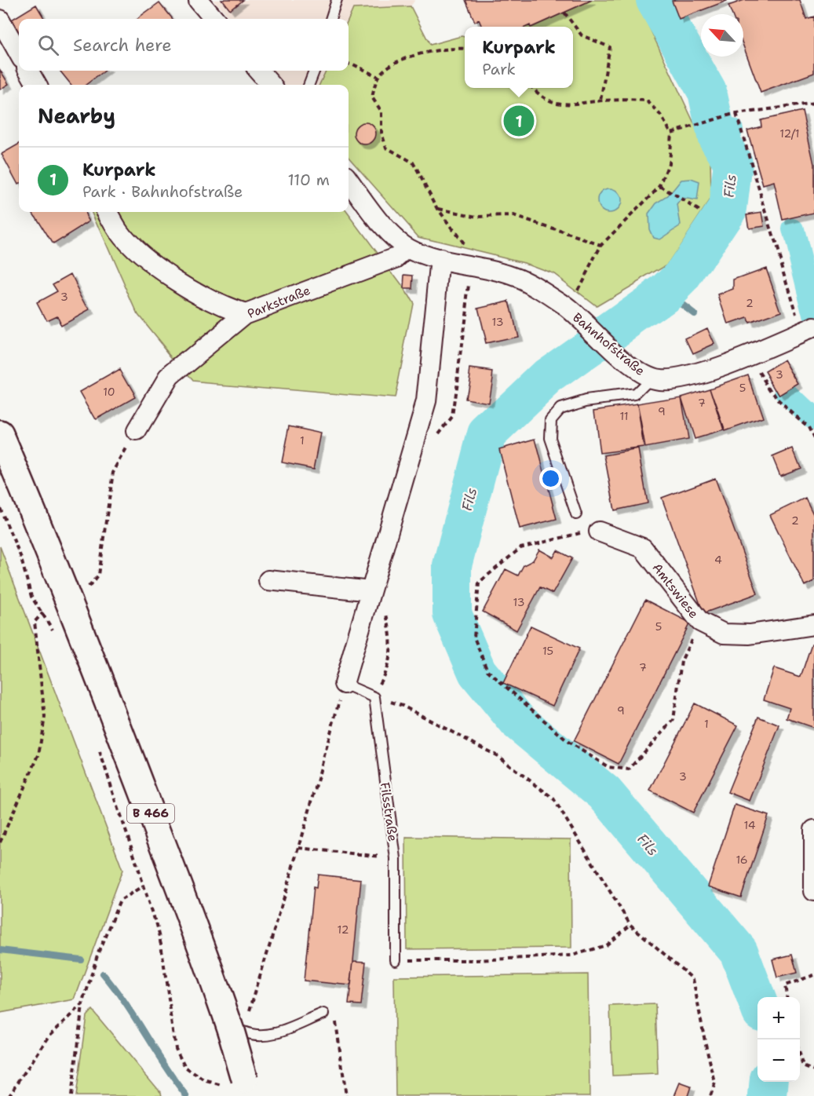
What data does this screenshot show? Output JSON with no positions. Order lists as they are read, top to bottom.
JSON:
{
  "streets": {
    "main road": ["B 466"],
    "street": ["Parkstraße", "Bahnhofstraße", "Amtswiese"],
    "lane": ["Filsstraße"]
  },
  "crossings": [
    ["Parkstraße", "Bahnhofstraße"]
  ],
  "water": ["Fils"],
  "house_numbers": [
    "12/1",
    "3",
    "2",
    "13",
    "3",
    "5",
    "10",
    "7",
    "9",
    "11",
    "1",
    "2",
    "4",
    "13",
    "5",
    "15",
    "7",
    "9",
    "1",
    "3",
    "14",
    "16",
    "12"
  ],
  "north": "top left",
  "page": {
    "search": "Search here",
    "popup": ["Kurpark", "Park"],
    "heading": "Nearby",
    "pins": "1",
    "list": [
      {
        "mark": "1",
        "name": "Kurpark",
        "note": "Park · Bahnhofstraße",
        "value": "110 m"
      }
    ],
    "map_buttons": ["+", "−"]
  }
}
